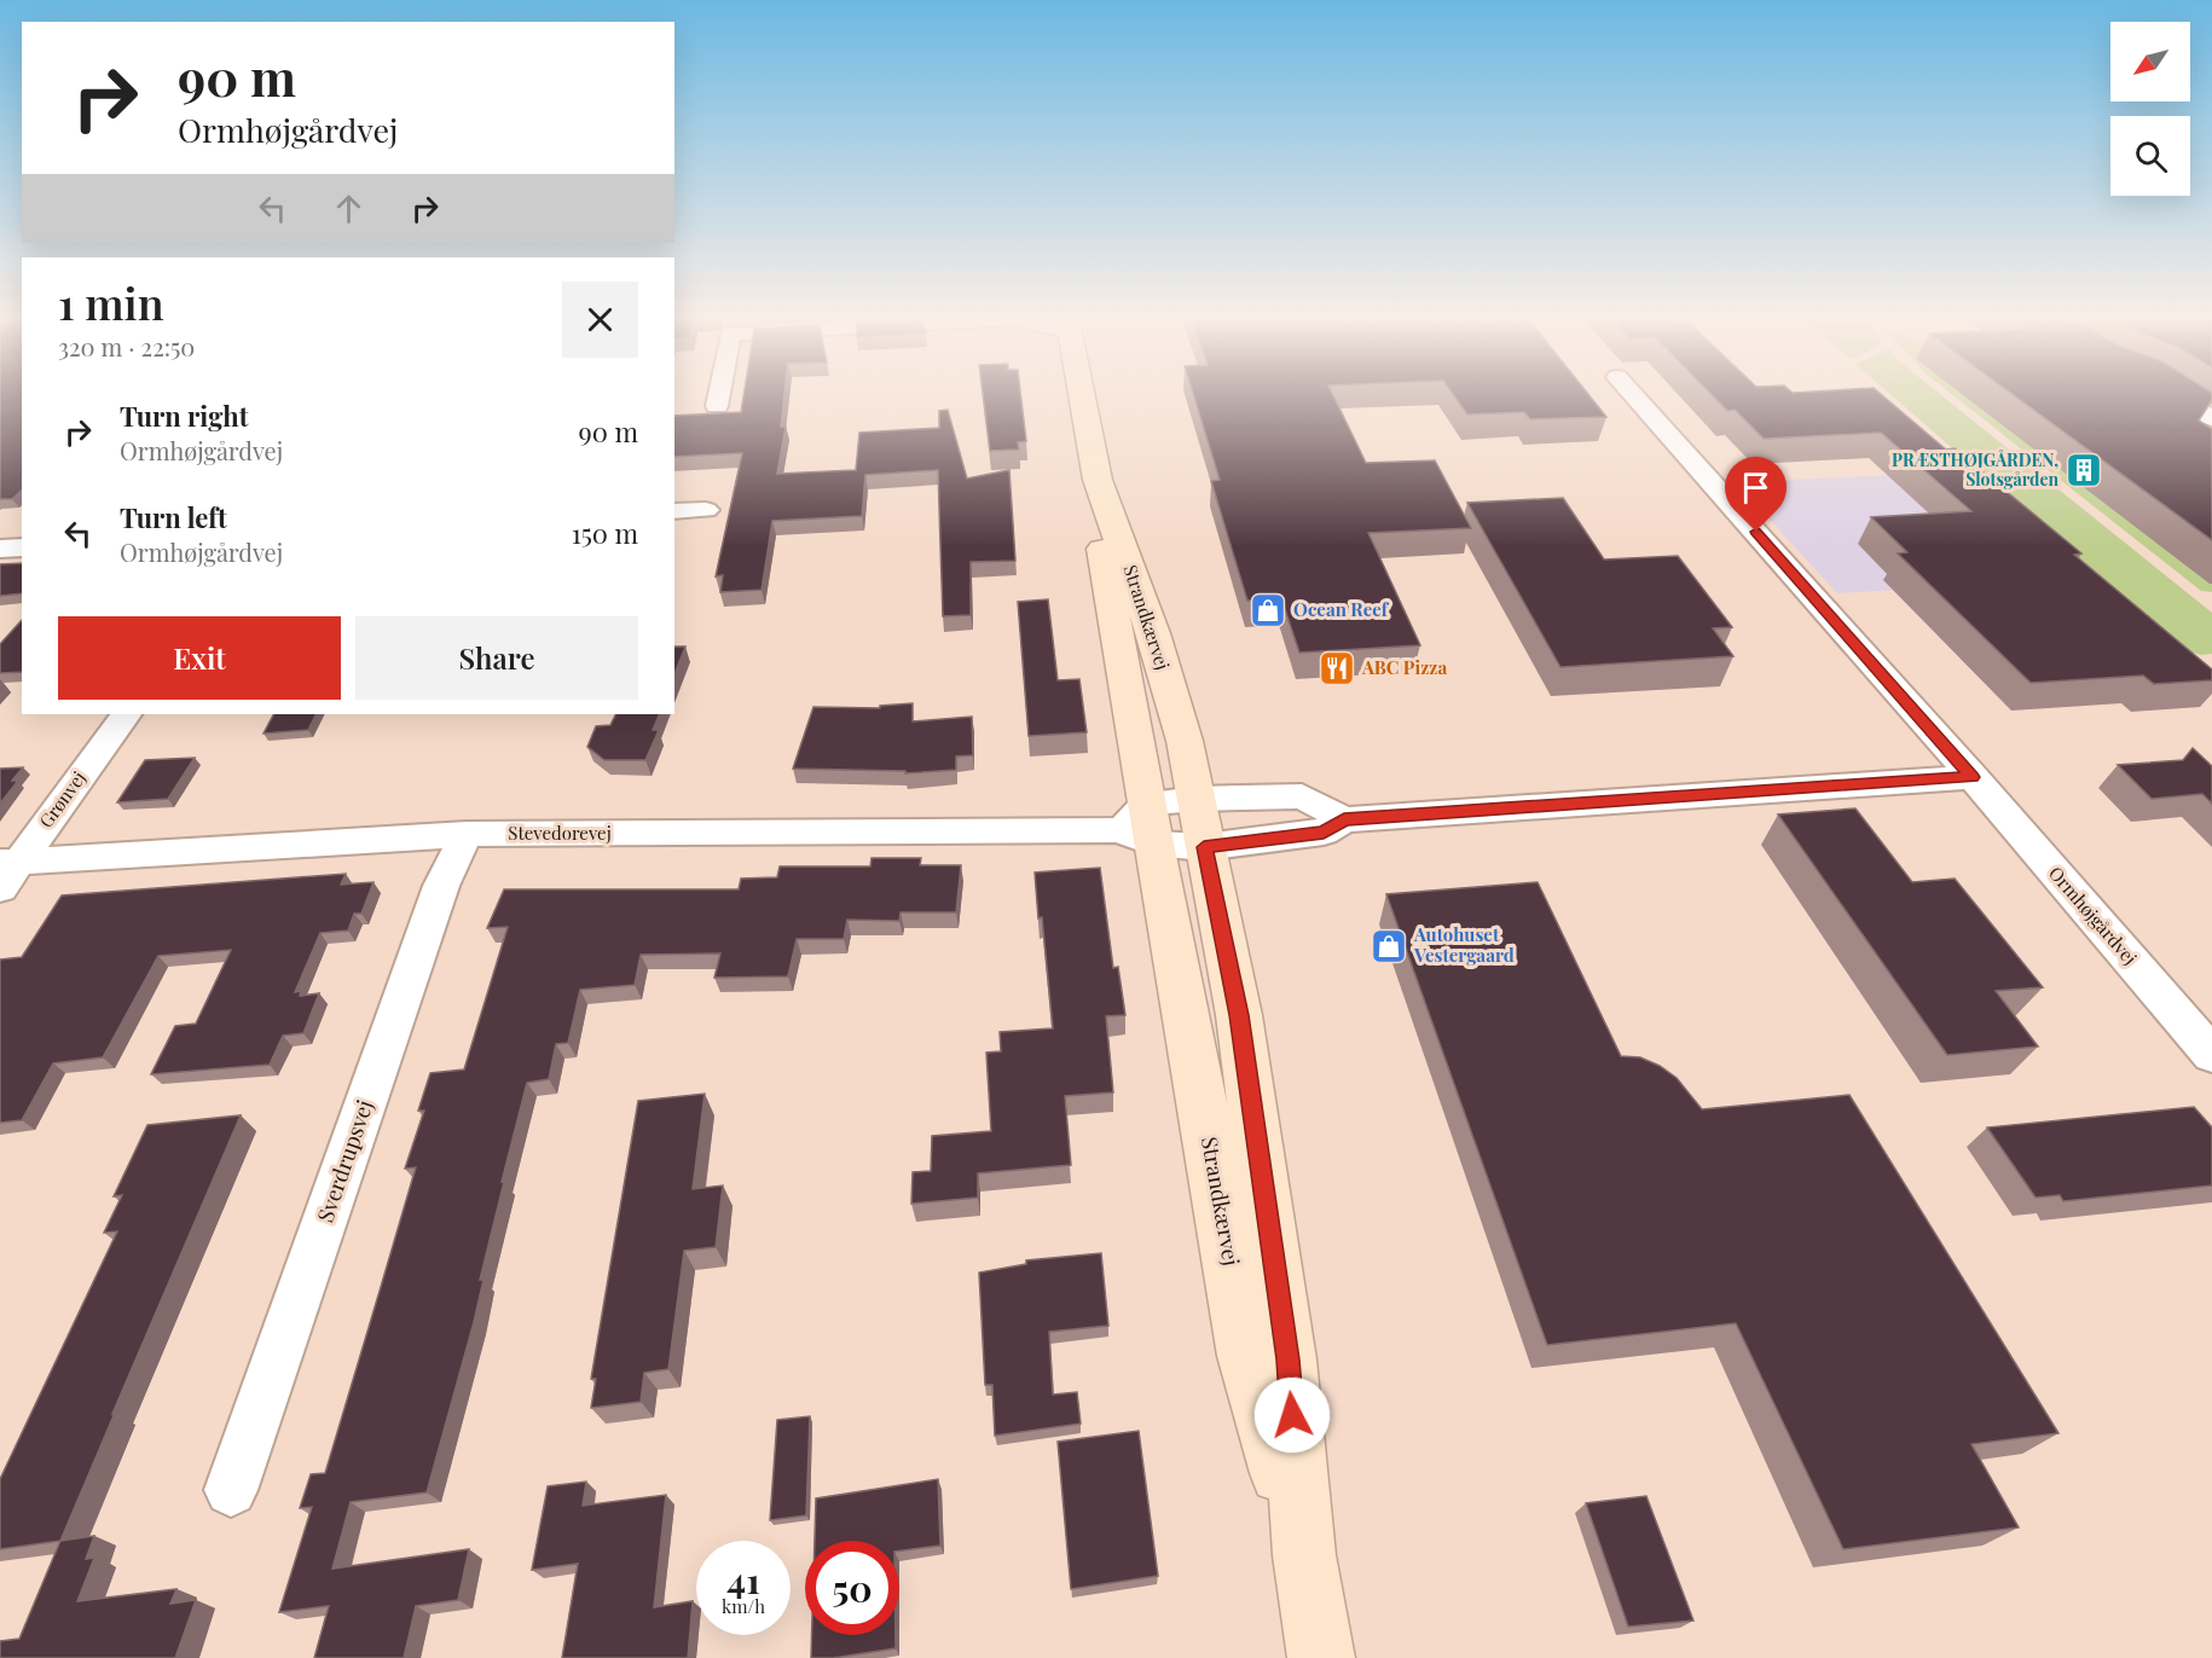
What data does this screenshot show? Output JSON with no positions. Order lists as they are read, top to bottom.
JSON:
{
  "streets": {
    "main road": ["Strandkærvej"],
    "street": [
      "Grønvej",
      "Stevedorevej",
      "Ormhøjgårdvej",
      "Sverdrupsvej"
    ]
  },
  "crossings": [
    ["Strandkærvej", "Stevedorevej"],
    ["Grønvej", "Stevedorevej"],
    ["Stevedorevej", "Sverdrupsvej"]
  ],
  "places": {
    "building": ["PRÆSTHØJGÅRDEN, Slotsgården"],
    "shop": ["Ocean Reef", "Autohuset Vestergaard"],
    "restaurant": ["ABC Pizza"]
  },
  "north": "bottom left",
  "page": {
    "turn": ["90 m", "Ormhøjgårdvej"],
    "heading": ["1 min", "320 m · 22:50"],
    "list": [
      {
        "name": "Turn right",
        "note": "Ormhøjgårdvej",
        "value": "90 m"
      },
      {
        "name": "Turn left",
        "note": "Ormhøjgårdvej",
        "value": "150 m"
      }
    ],
    "buttons": ["Exit", "Share"],
    "speed": "41 km/h",
    "limit": "50"
  }
}
